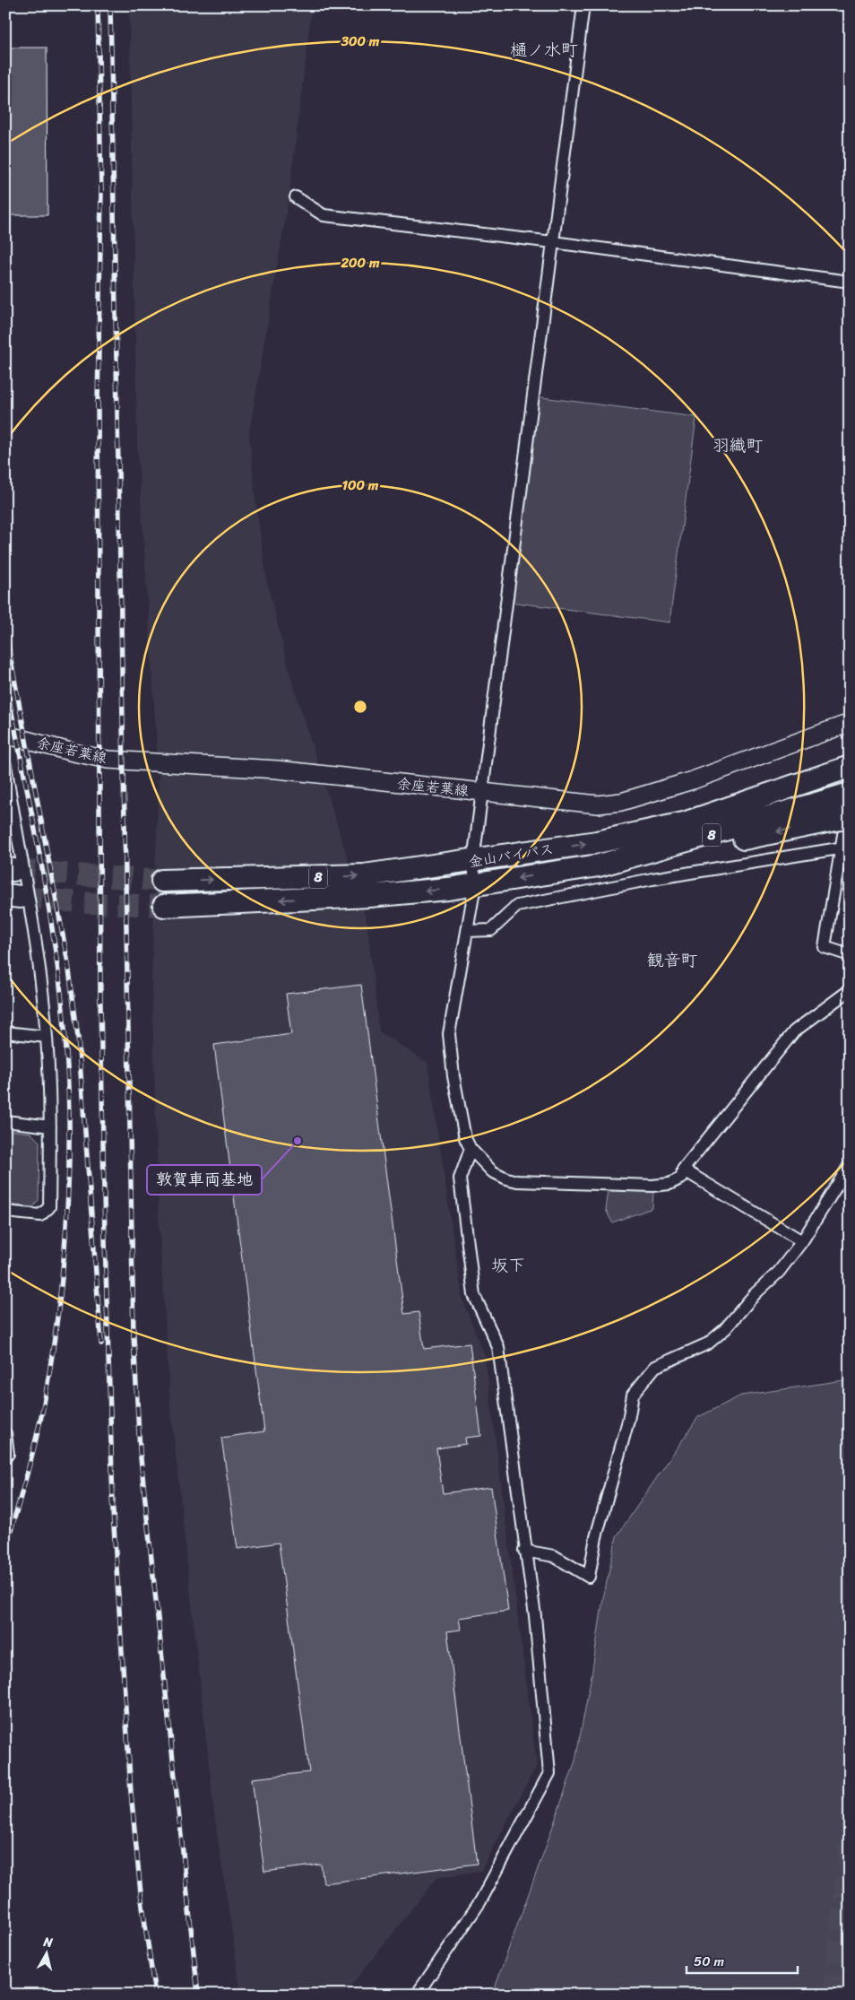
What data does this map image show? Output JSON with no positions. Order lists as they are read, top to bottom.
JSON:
{
  "streets": {
    "highway": ["8", "金山バイパス"],
    "main road": ["余座若葉線"]
  },
  "districts": [
    "樋ノ水町",
    "羽織町",
    "観音町",
    "坂下"
  ],
  "places": ["敦賀車両基地"],
  "scale_bar": "50 m",
  "north": "top",
  "rings": ["300 m", "200 m", "100 m"]
}
